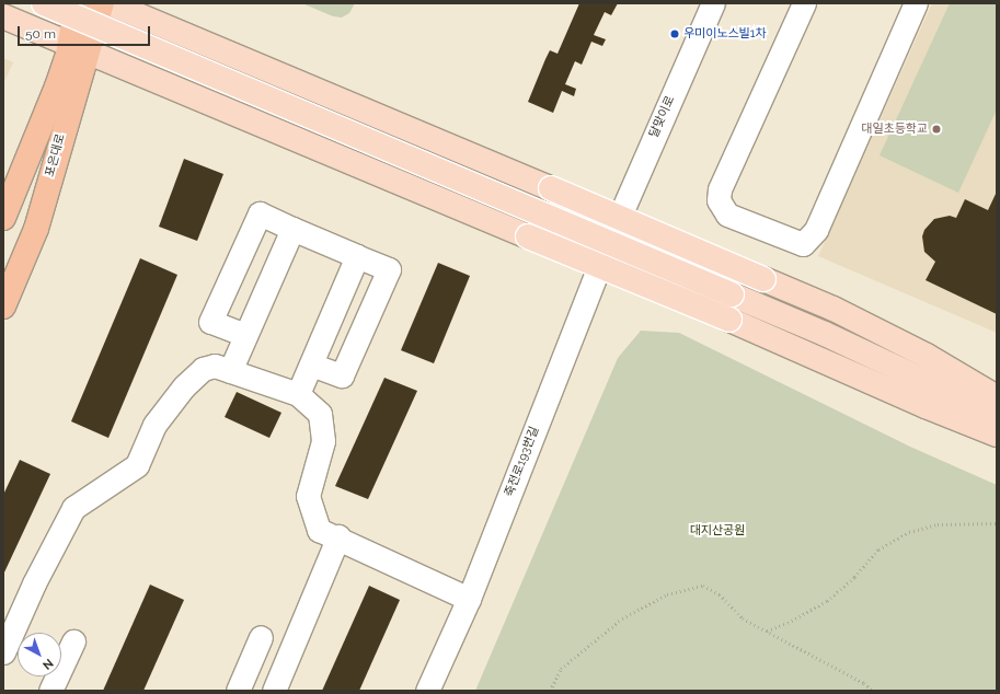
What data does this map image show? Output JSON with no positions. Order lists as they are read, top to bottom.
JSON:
{
  "streets": {
    "highway": ["포은대로"],
    "street": ["달맞이로", "죽전로193번길"]
  },
  "crossings": [
    ["달맞이로", "죽전로193번길"]
  ],
  "parks": ["대지산공원"],
  "places": ["우미이노스빌1차", "대일초등학교"],
  "scale_bar": "50 m",
  "north": "bottom right"
}
